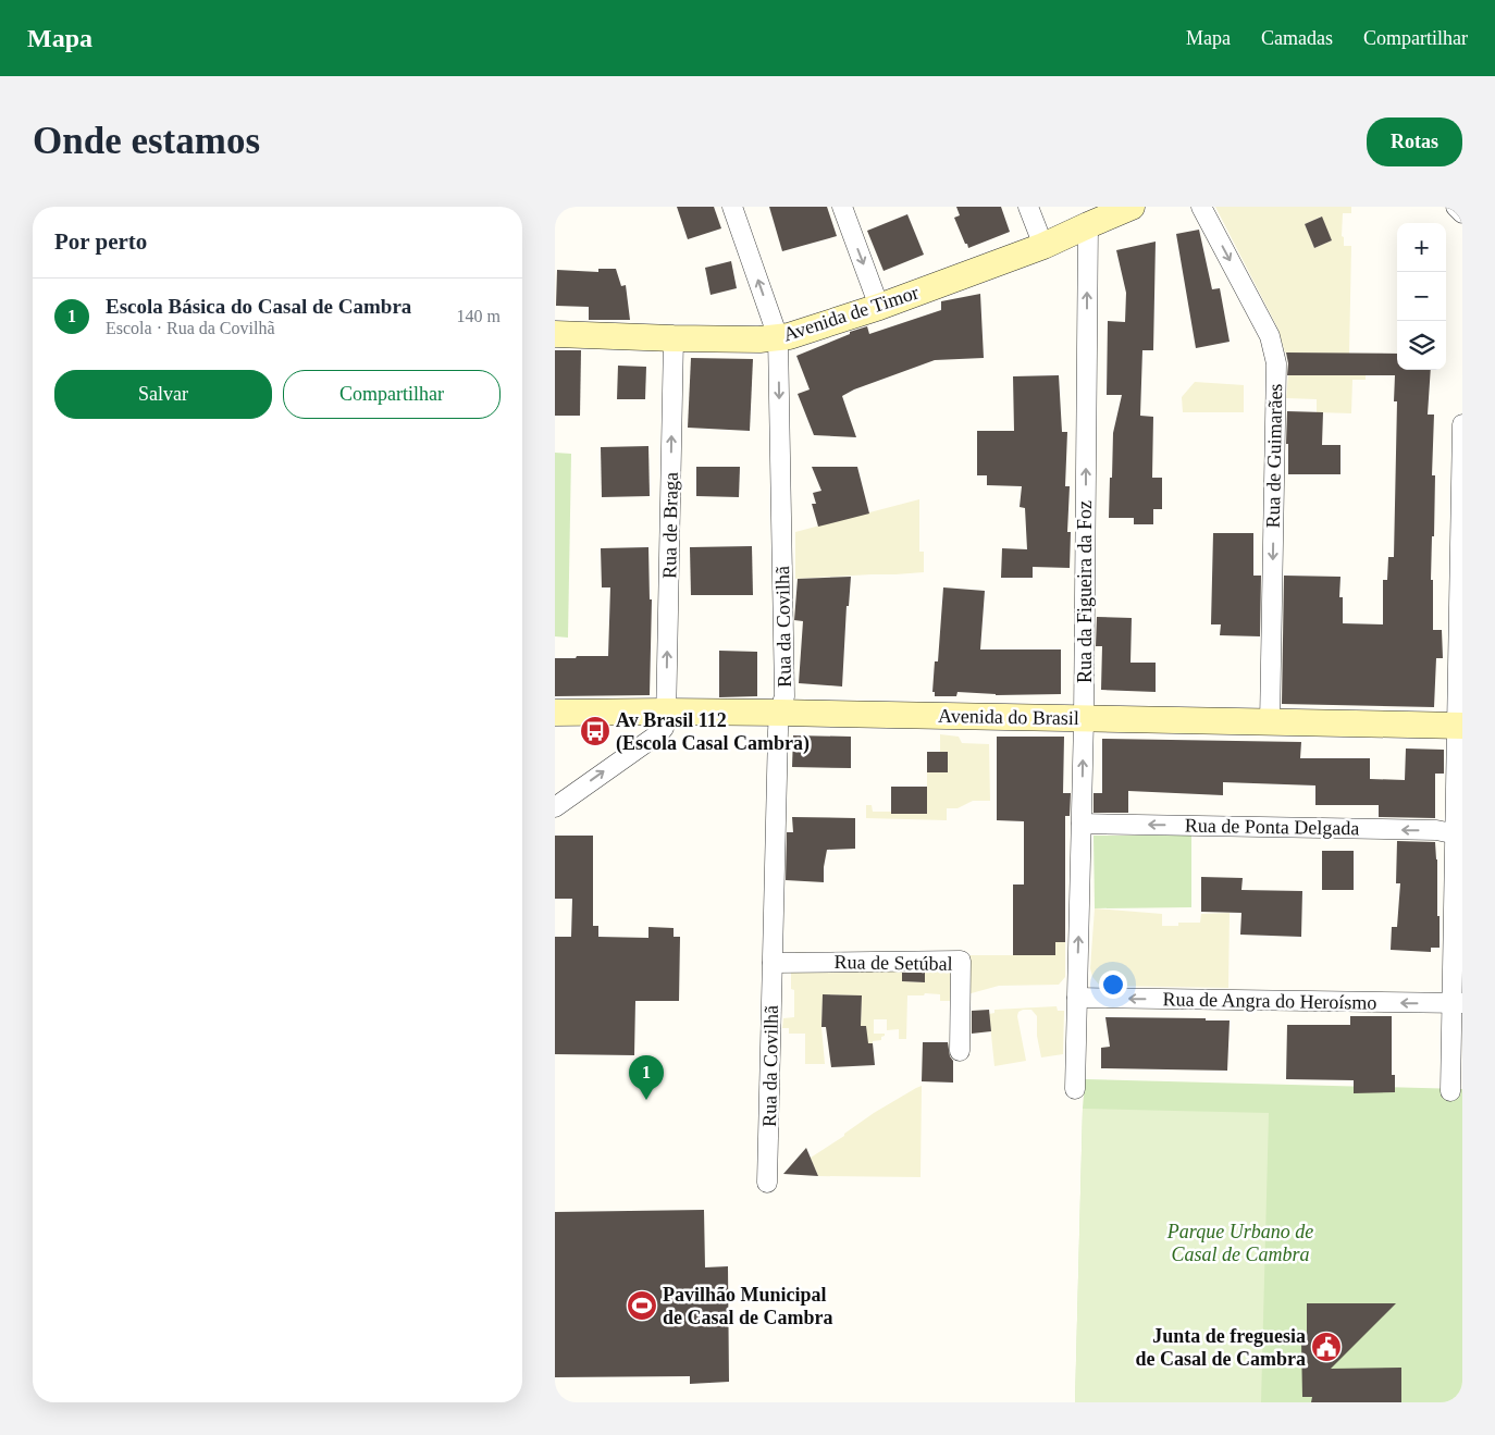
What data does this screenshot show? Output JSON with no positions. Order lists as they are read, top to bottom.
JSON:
{
  "streets": {
    "street": [
      "Avenida de Timor",
      "Rua de Guimarães",
      "Rua de Braga",
      "Rua da Figueira da Foz",
      "Rua da Covilhã",
      "Avenida do Brasil",
      "Rua de Ponta Delgada",
      "Rua de Setúbal",
      "Rua de Angra do Heroísmo"
    ]
  },
  "crossings": [
    ["Avenida de Timor", "Rua de Braga"],
    ["Avenida de Timor", "Rua da Figueira da Foz"],
    ["Avenida de Timor", "Rua da Covilhã"],
    ["Rua de Guimarães", "Avenida do Brasil"],
    ["Rua de Braga", "Avenida do Brasil"],
    ["Rua da Figueira da Foz", "Avenida do Brasil"],
    ["Rua da Figueira da Foz", "Rua de Ponta Delgada"],
    ["Rua da Figueira da Foz", "Rua de Angra do Heroísmo"],
    ["Rua da Covilhã", "Avenida do Brasil"],
    ["Rua da Covilhã", "Rua de Setúbal"]
  ],
  "one_way": [
    "Rua de Guimarães",
    "Rua de Braga",
    "Rua da Figueira da Foz",
    "Rua de Ponta Delgada",
    "Rua de Angra do Heroísmo"
  ],
  "parks": ["Parque Urbano de Casal de Cambra"],
  "places": {
    "bus stop": ["Av Brasil 112 (Escola Casal Cambra)"],
    "sports": ["Pavilhão Municipal de Casal de Cambra"],
    "public building": ["Junta de freguesia de Casal de Cambra"]
  },
  "page": {
    "header": "Mapa",
    "nav": ["Mapa", "Camadas", "Compartilhar"],
    "buttons": [
      "Rotas",
      ["Salvar", "Compartilhar"]
    ],
    "title": "Onde estamos",
    "heading": "Por perto",
    "map_buttons": ["+", "−"],
    "list": [
      {
        "mark": "1",
        "name": "Escola Básica do Casal de Cambra",
        "note": "Escola · Rua da Covilhã",
        "value": "140 m"
      }
    ],
    "pins": "1"
  }
}
